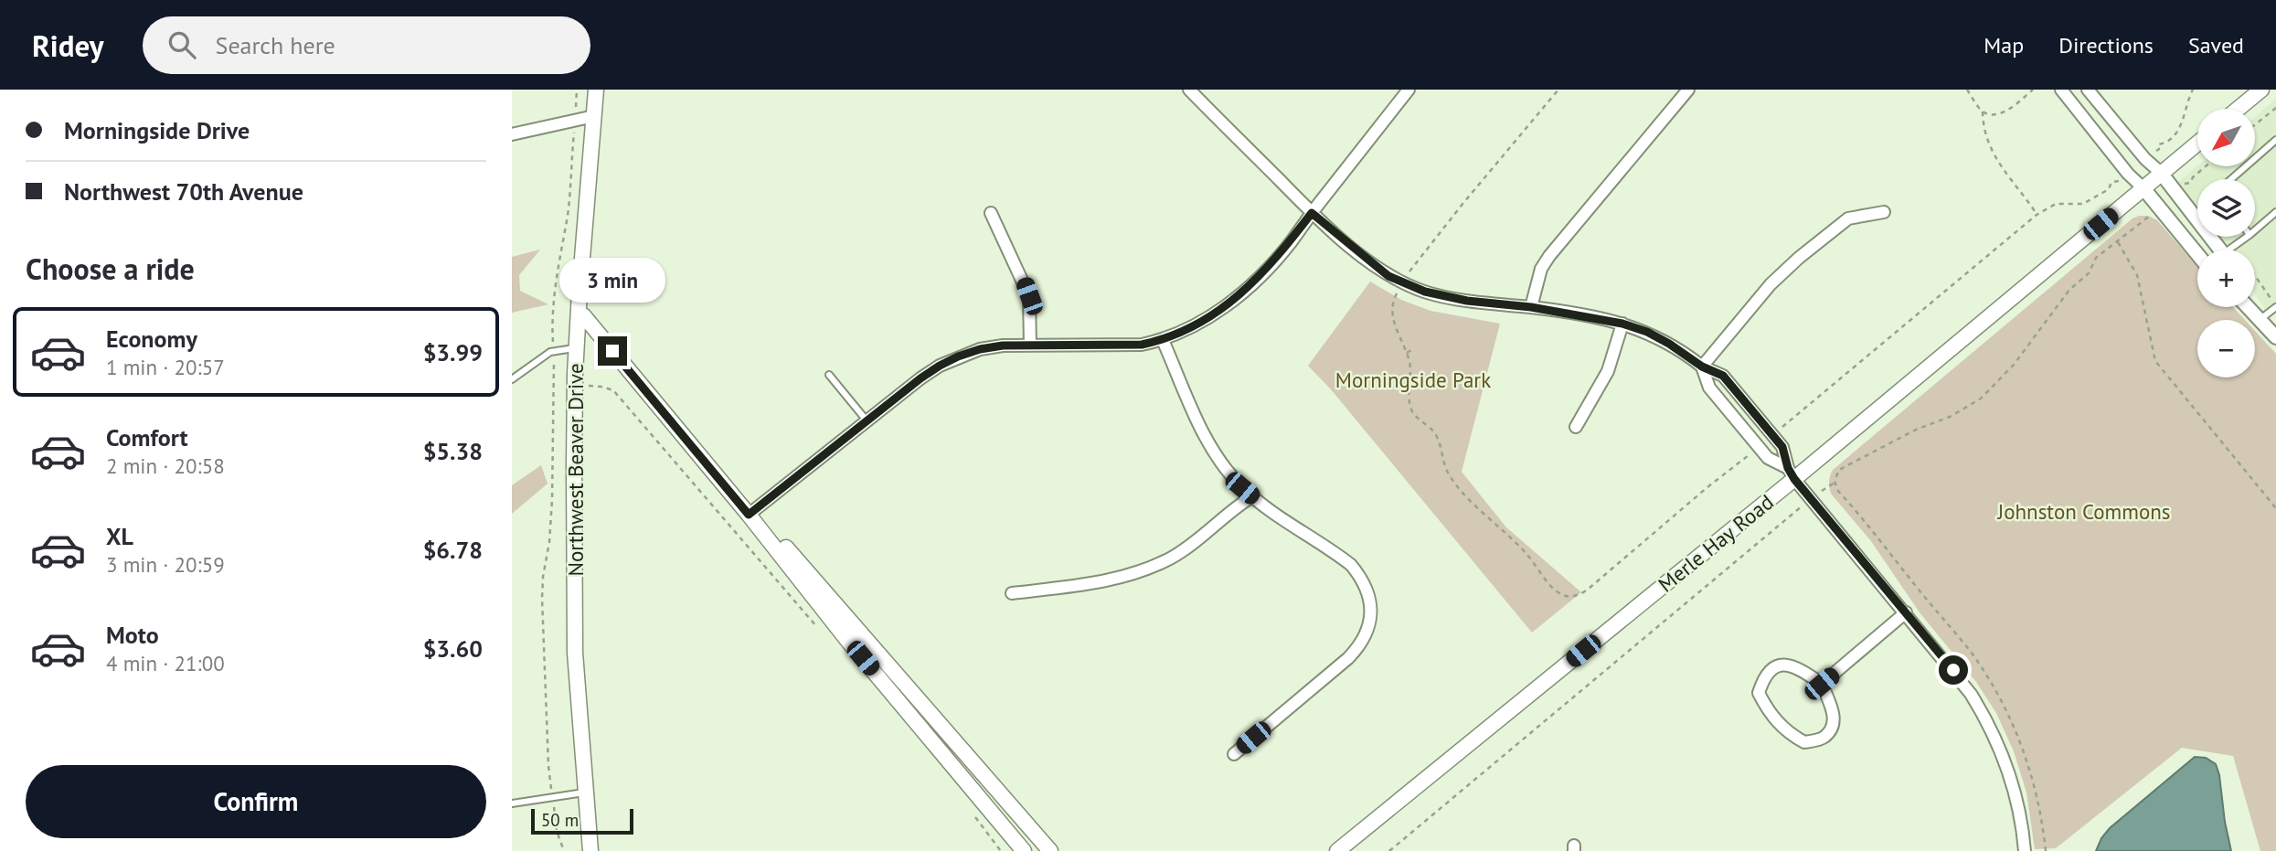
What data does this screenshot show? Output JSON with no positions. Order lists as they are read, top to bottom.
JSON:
{
  "streets": {
    "main road": ["Northwest Beaver Drive", "Merle Hay Road"]
  },
  "parks": ["Morningside Park", "Johnston Commons"],
  "scale_bar": "50 m",
  "north": "bottom left",
  "page": {
    "header": "Ridey",
    "search": "Search here",
    "nav": ["Map", "Directions", "Saved"],
    "banner": ["Morningside Drive", "Northwest 70th Avenue"],
    "map_buttons": ["+", "−"],
    "heading": "Choose a ride",
    "bubble": "3 min",
    "list": [
      {
        "name": "Economy",
        "note": "1 min · 20:57",
        "value": "$3.99"
      },
      {
        "name": "Comfort",
        "note": "2 min · 20:58",
        "value": "$5.38"
      },
      {
        "name": "XL",
        "note": "3 min · 20:59",
        "value": "$6.78"
      },
      {
        "name": "Moto",
        "note": "4 min · 21:00",
        "value": "$3.60"
      }
    ],
    "buttons": "Confirm",
    "scale": "50 m"
  }
}
